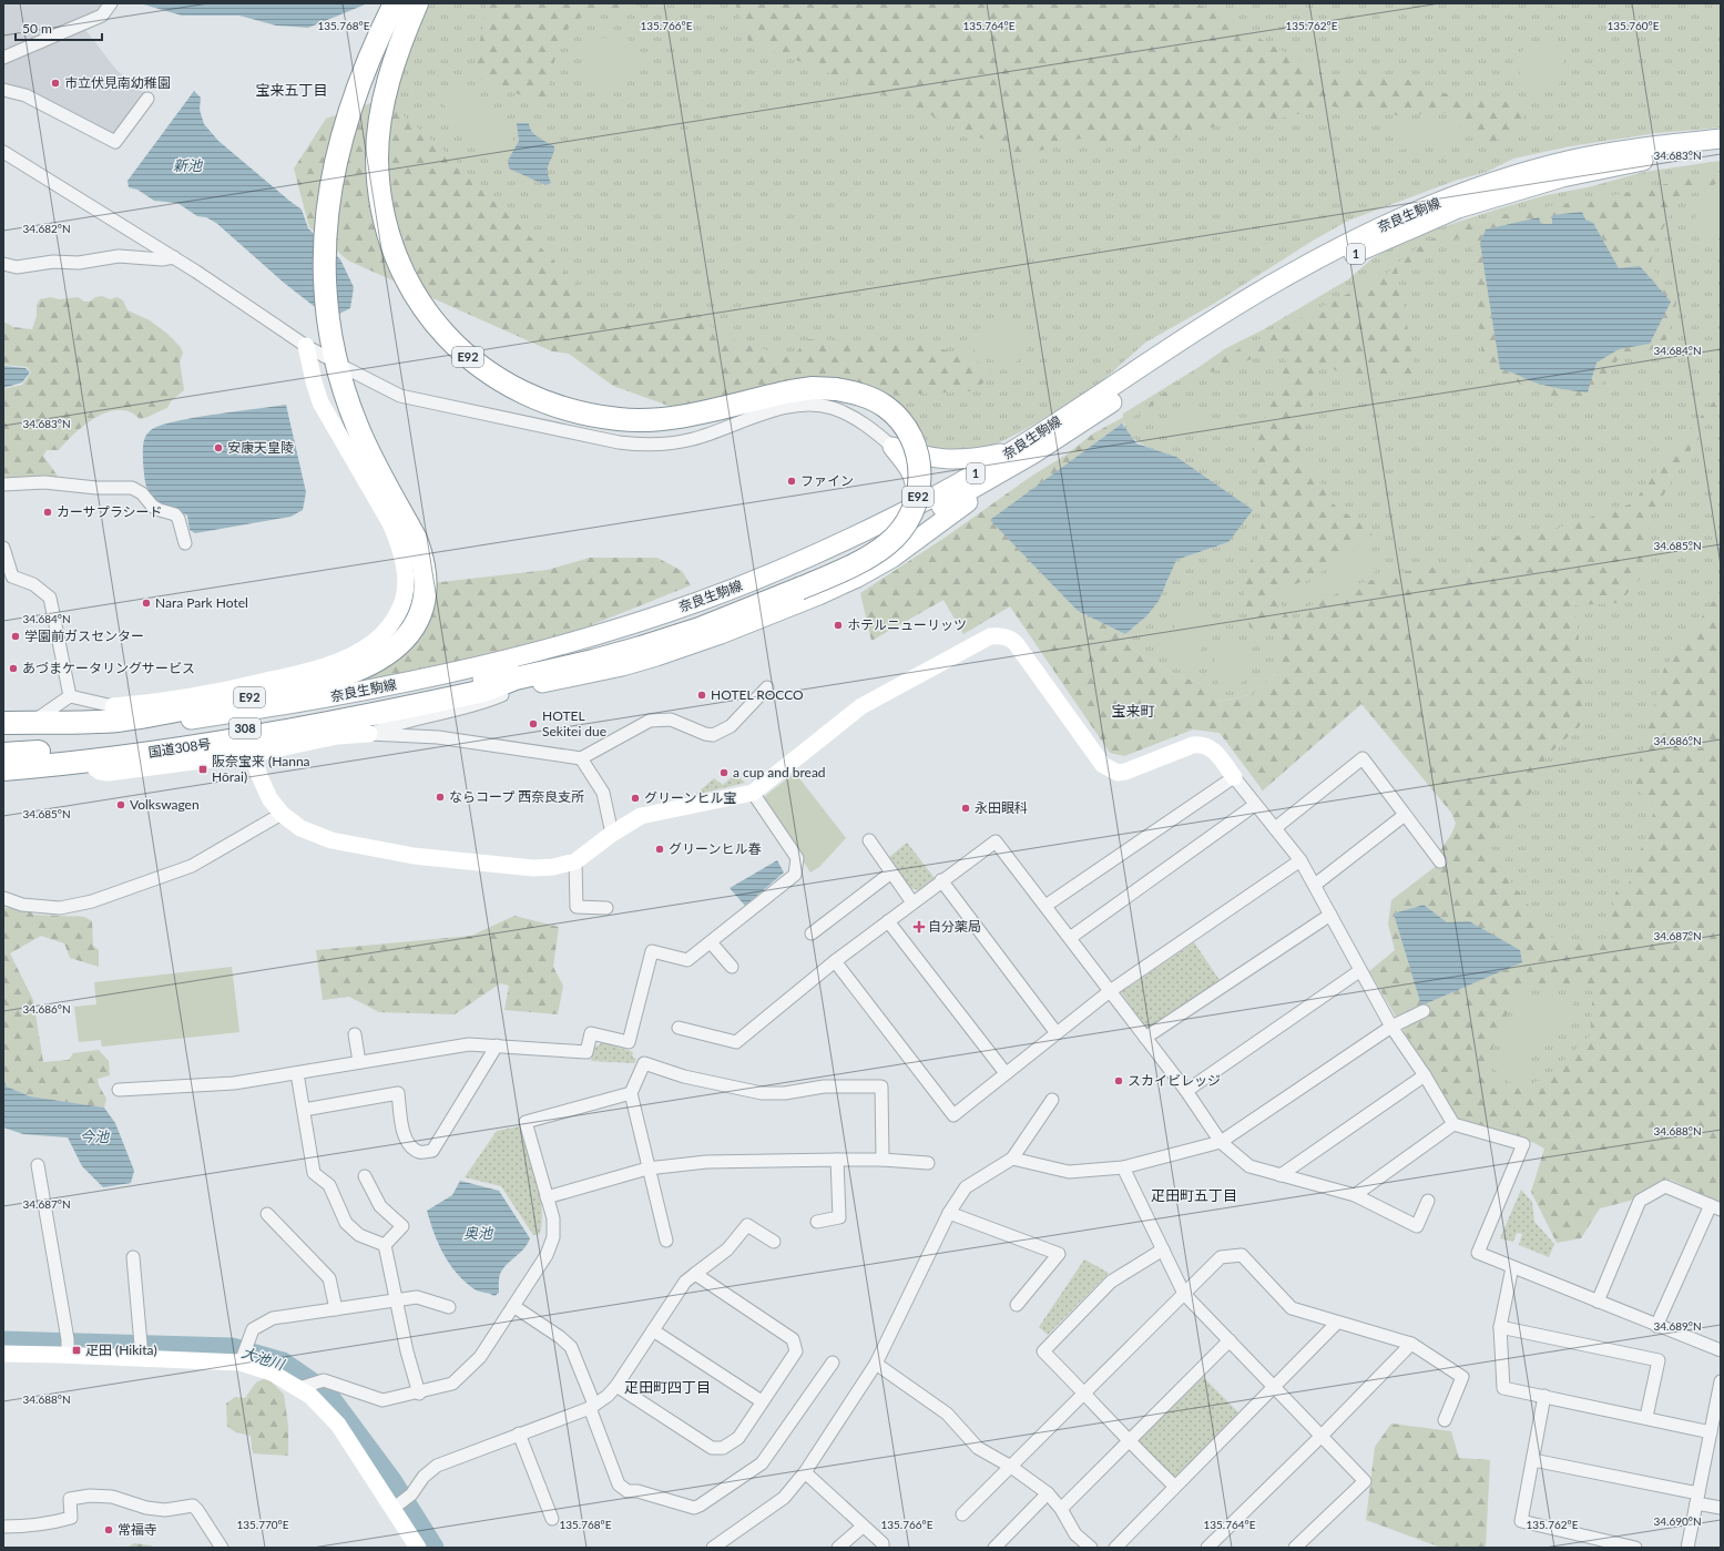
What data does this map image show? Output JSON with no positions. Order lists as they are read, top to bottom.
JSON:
{
  "streets": {
    "highway": ["E92", "308", "国道308号"],
    "main road": ["奈良生駒線", "1"]
  },
  "crossings": [
    ["奈良生駒線", "E92"],
    ["奈良生駒線", "国道308号"],
    ["E92", "国道308号"]
  ],
  "districts": [
    "宝来五丁目",
    "宝来町",
    "疋田町五丁目",
    "疋田町四丁目"
  ],
  "water": [
    "新池",
    "今池",
    "奥池",
    "大池川"
  ],
  "places": {
    "other": [
      "市立伏見南幼稚園",
      "安康天皇陵",
      "ファイン",
      "カーサプラシード",
      "Nara Park Hotel",
      "ホテルニューリッツ",
      "学園前ガスセンター",
      "あづまケータリングサービス",
      "HOTEL ROCCO",
      "HOTEL Sekitei due",
      "a cup and bread",
      "ならコープ 西奈良支所",
      "グリーンヒル宝",
      "Volkswagen",
      "永田眼科",
      "グリーンヒル春",
      "スカイビレッジ",
      "常福寺"
    ],
    "transit": ["阪奈宝来 (Hanna Hōrai)", "疋田 (Hikita)"],
    "health": ["自分薬局"]
  },
  "scale_bar": "50 m",
  "coordinates": [
    "135.768°E",
    "135.766°E",
    "135.764°E",
    "135.762°E",
    "135.760°E",
    "34.683°N",
    "34.682°N",
    "34.684°N",
    "34.685°N",
    "34.686°N",
    "34.687°N",
    "34.688°N",
    "34.689°N",
    "34.690°N",
    "135.770°E"
  ]
}
